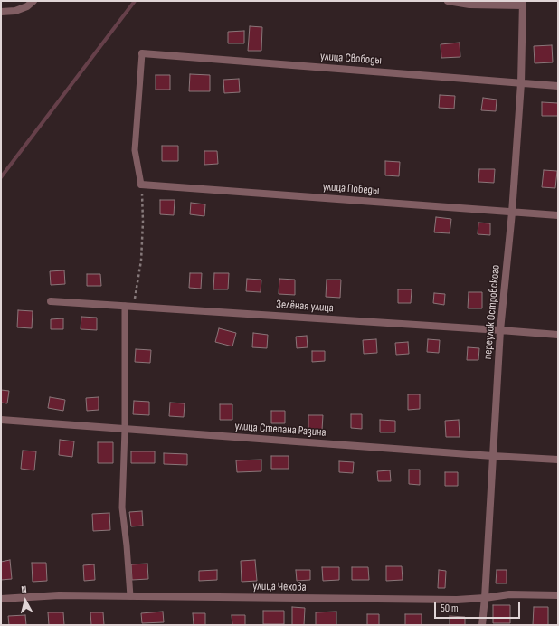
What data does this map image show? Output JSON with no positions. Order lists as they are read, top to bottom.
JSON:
{
  "streets": {
    "street": [
      "улица Свободы",
      "улица Победы",
      "Зелёная улица",
      "переулок Островского",
      "улица Степана Разина",
      "улица Чехова"
    ]
  },
  "crossings": [
    ["улица Свободы", "переулок Островского"],
    ["улица Победы", "переулок Островского"],
    ["Зелёная улица", "переулок Островского"],
    ["переулок Островского", "улица Степана Разина"],
    ["переулок Островского", "улица Чехова"]
  ],
  "scale_bar": "50 m",
  "north": "top"
}
